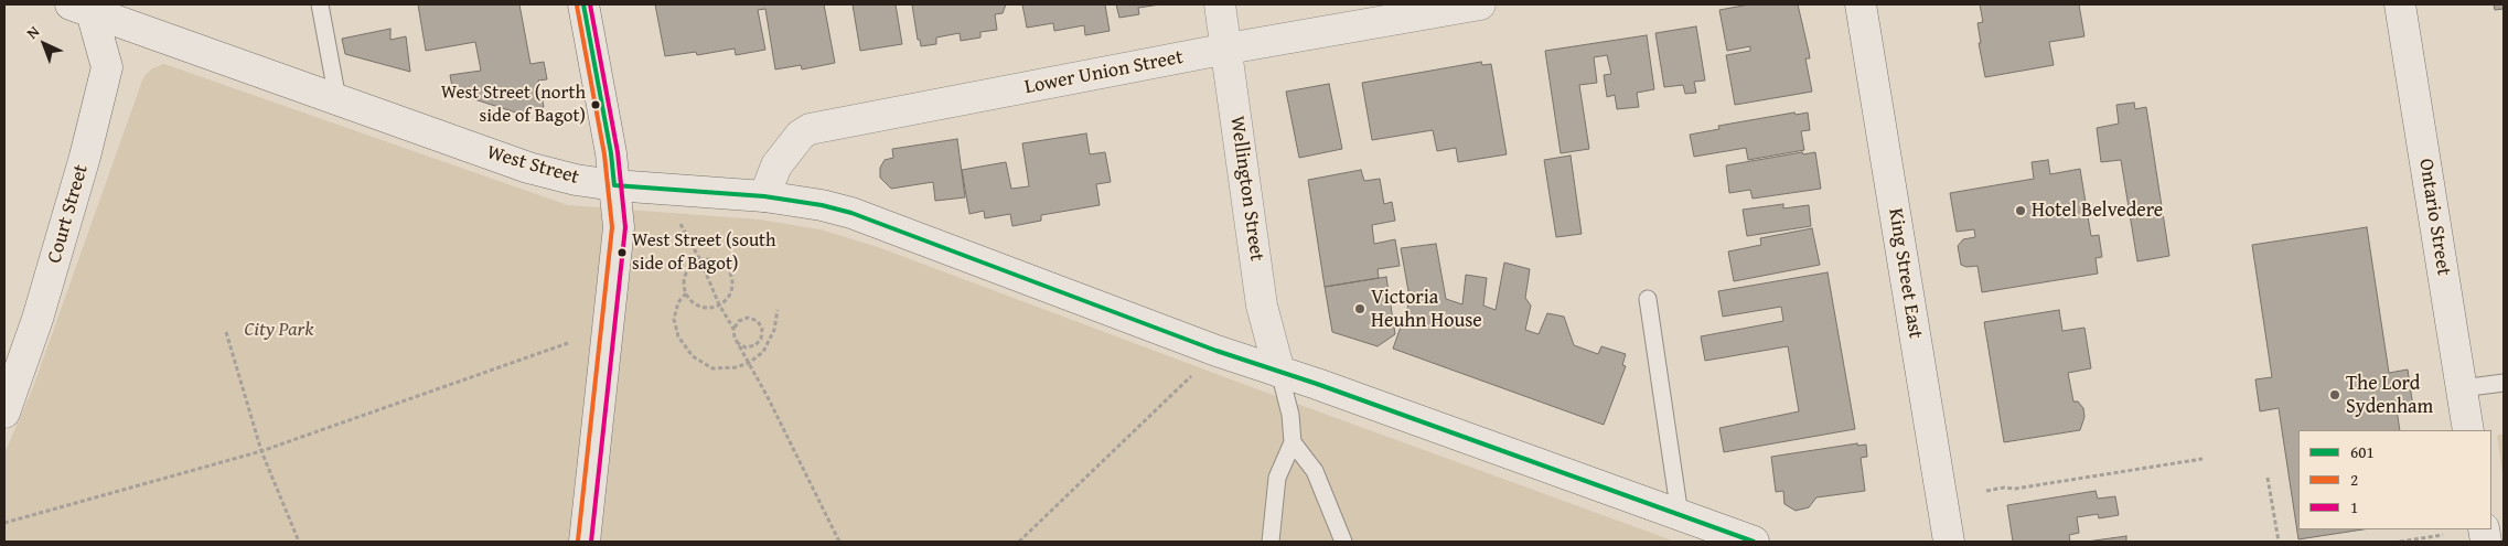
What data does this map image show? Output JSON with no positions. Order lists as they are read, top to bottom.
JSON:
{
  "streets": {
    "street": [
      "Lower Union Street",
      "West Street",
      "Wellington Street",
      "Court Street",
      "Ontario Street",
      "King Street East"
    ]
  },
  "crossings": [
    ["Lower Union Street", "West Street"],
    ["Lower Union Street", "Wellington Street"],
    ["West Street", "Wellington Street"],
    ["West Street", "Court Street"]
  ],
  "parks": ["City Park"],
  "places": [
    "West Street (north side of Bagot)",
    "Hotel Belvedere",
    "West Street (south side of Bagot)",
    "Victoria Heuhn House",
    "The Lord Sydenham"
  ],
  "lines": ["transit line 601", "transit line 1", "transit line 2"],
  "legend": ["601", "2", "1"],
  "north": "top left"
}
